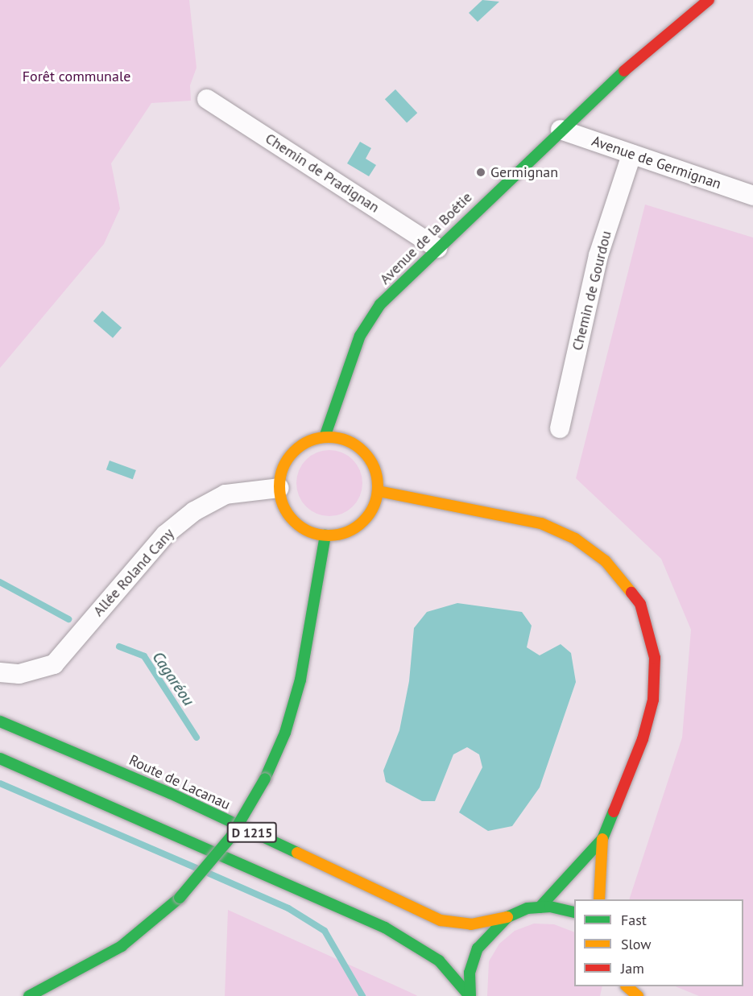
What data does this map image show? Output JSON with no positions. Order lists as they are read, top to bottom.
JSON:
{
  "streets": {
    "main road": ["Avenue de la Boétie", "Route de Lacanau", "D 1215"],
    "street": [
      "Avenue de Germignan",
      "Chemin de Pradignan",
      "Chemin de Gourdou",
      "Allée Roland Cany"
    ]
  },
  "crossings": [
    ["Avenue de Germignan", "Avenue de la Boétie"],
    ["Avenue de Germignan", "Chemin de Gourdou"],
    ["Chemin de Pradignan", "Avenue de la Boétie"],
    ["Avenue de la Boétie", "Allée Roland Cany"]
  ],
  "water": ["Cagaréou"],
  "parks": ["Forêt communale"],
  "places": ["Germignan"],
  "legend": ["Fast", "Slow", "Jam"]
}
